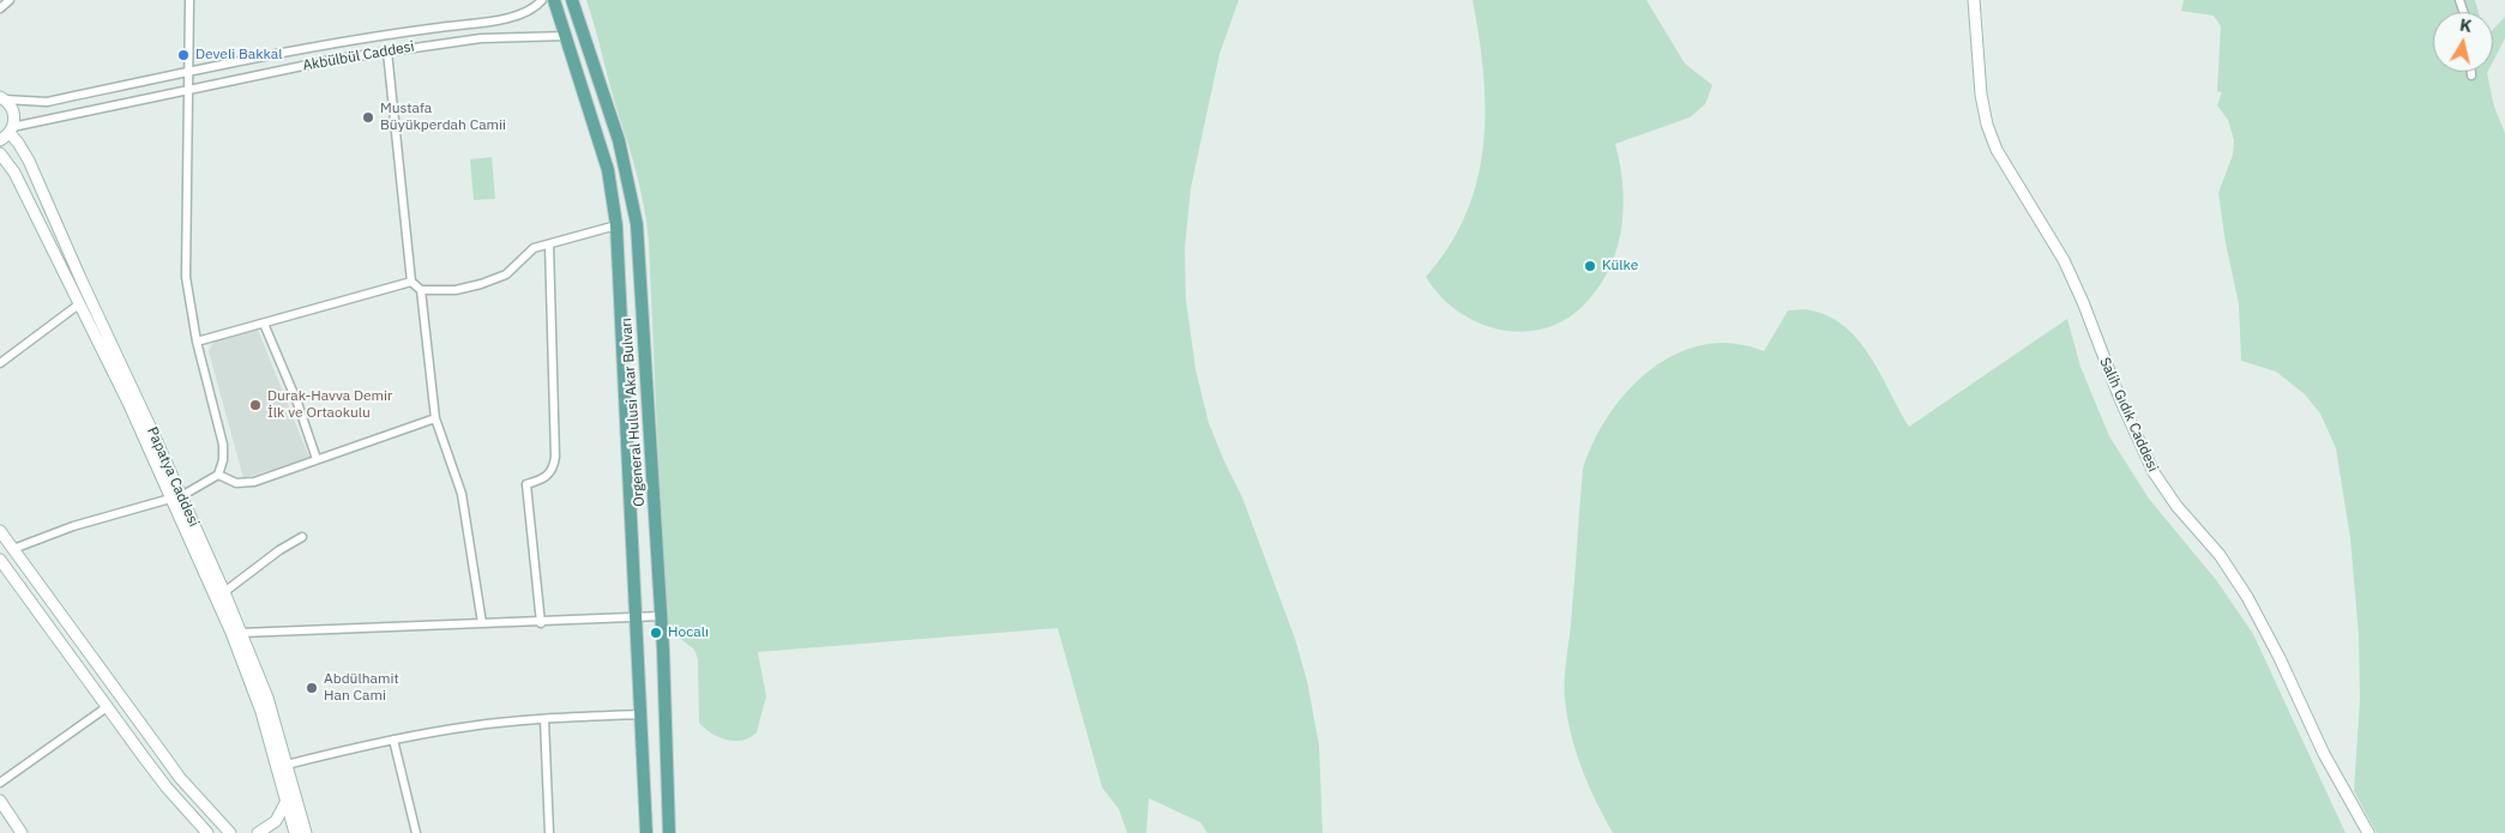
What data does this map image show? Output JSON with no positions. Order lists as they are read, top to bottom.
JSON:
{
  "streets": {
    "main road": ["Orgeneral Hulusi Akar Bulvarı"],
    "street": ["Akbülbül Caddesi", "Salih Gıdık Caddesi", "Papatya Caddesi"]
  },
  "crossings": [
    ["Akbülbül Caddesi", "Orgeneral Hulusi Akar Bulvarı"],
    ["Akbülbül Caddesi", "Papatya Caddesi"]
  ],
  "places": [
    "Develi Bakkal",
    "Mustafa Büyükperdah Camii",
    "Külke",
    "Durak-Havva Demir İlk ve Ortaokulu",
    "Hocalı",
    "Abdülhamit Han Cami"
  ],
  "north": "top"
}
